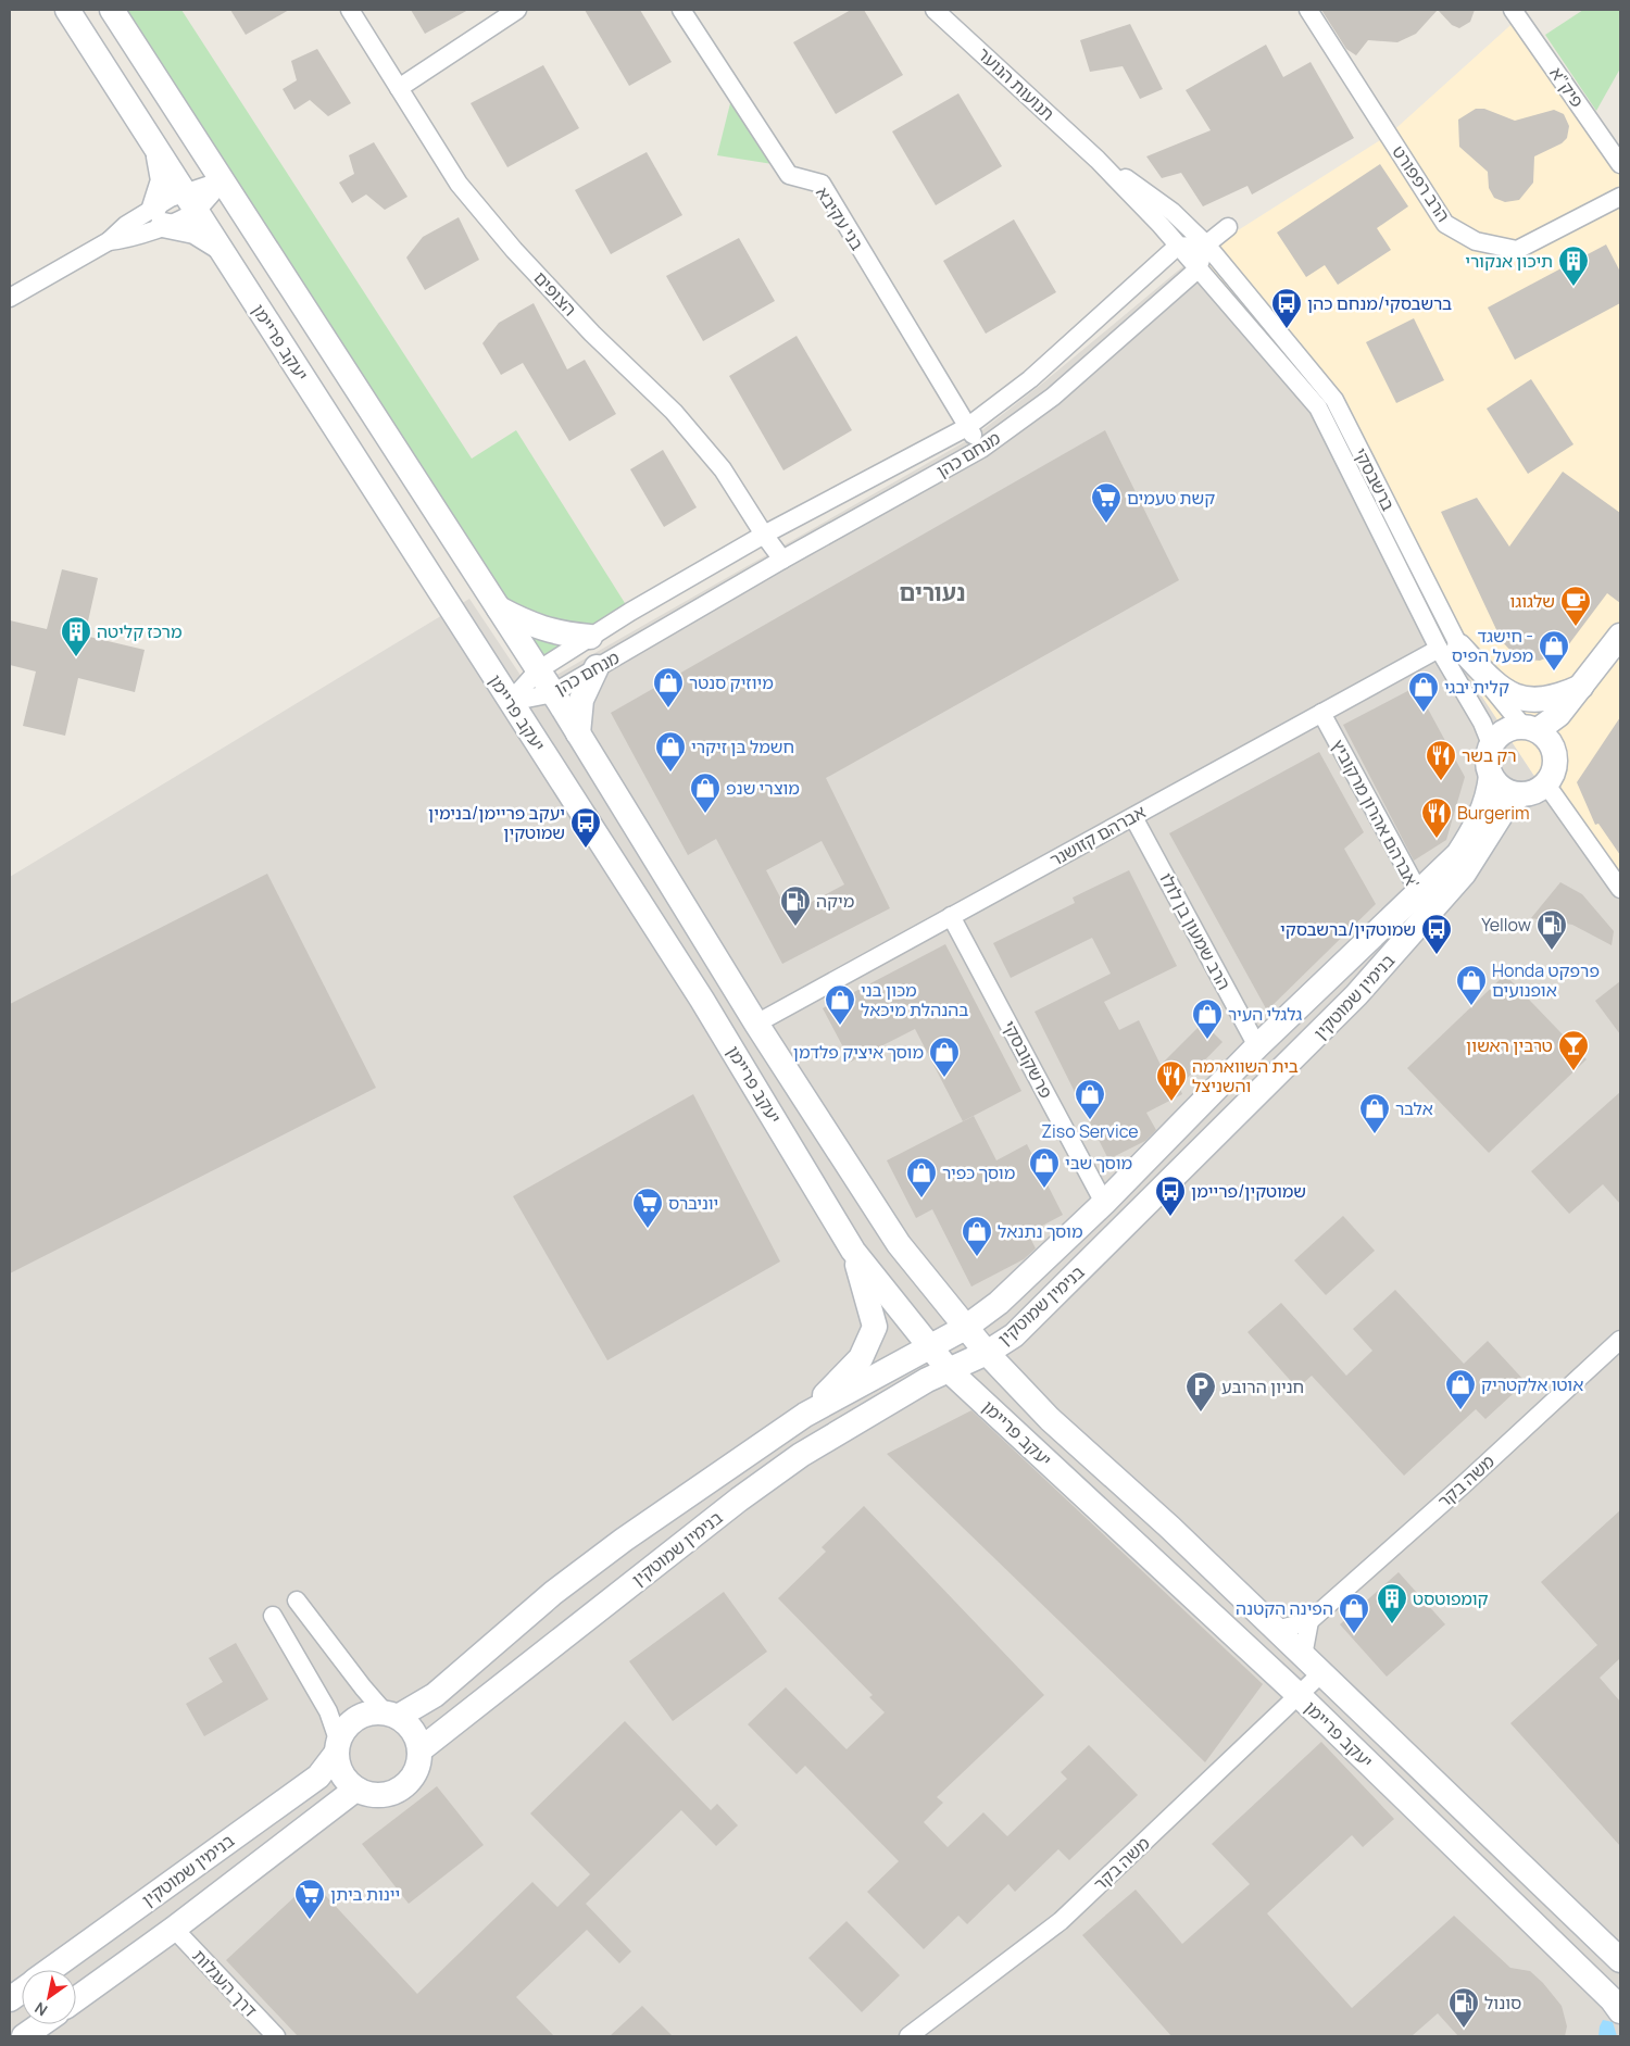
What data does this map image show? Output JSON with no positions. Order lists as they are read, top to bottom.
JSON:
{
  "streets": {
    "main road": ["יעקב פריימן", "בנימין שמוטקין"],
    "street": [
      "תנועות הנוער",
      "פיק\"א",
      "הרב רפפורט",
      "בני עקיבא",
      "הצופים",
      "מנחם כהן",
      "ברשבסקי",
      "אברהם אהרון מרקוביץ'",
      "אברהם קזושנר",
      "הרב שמעון בן לולו",
      "פרשקובסקי",
      "משה בקר",
      "דרך העגלות"
    ]
  },
  "crossings": [
    ["תנועות הנוער", "מנחם כהן"],
    ["תנועות הנוער", "ברשבסקי"],
    ["בני עקיבא", "מנחם כהן"],
    ["הצופים", "מנחם כהן"],
    ["יעקב פריימן", "מנחם כהן"],
    ["יעקב פריימן", "אברהם קזושנר"],
    ["יעקב פריימן", "בנימין שמוטקין"],
    ["יעקב פריימן", "משה בקר"],
    ["מנחם כהן", "ברשבסקי"],
    ["ברשבסקי", "אברהם קזושנר"],
    ["ברשבסקי", "בנימין שמוטקין"],
    ["אברהם אהרון מרקוביץ'", "אברהם קזושנר"],
    ["אברהם אהרון מרקוביץ'", "בנימין שמוטקין"],
    ["אברהם קזושנר", "הרב שמעון בן לולו"],
    ["אברהם קזושנר", "פרשקובסקי"],
    ["הרב שמעון בן לולו", "בנימין שמוטקין"],
    ["בנימין שמוטקין", "פרשקובסקי"],
    ["בנימין שמוטקין", "דרך העגלות"]
  ],
  "districts": ["נעורים"],
  "places": {
    "building": ["תיכון אנקורי", "מרכז קליטה", "קומפוטסט"],
    "bus stop": [
      "ברשבסקי/מנחם כהן",
      "יעקב פריימן/בנימין שמוטקין",
      "שמוטקין/ברשבסקי",
      "שמוטקין/פריימן"
    ],
    "supermarket": ["קשת טעמים", "יוניברס", "יינות ביתן"],
    "cafe": ["שלגוגו"],
    "shop": [
      "חישגד - מפעל הפיס",
      "מיוזיק סנטר",
      "קלית יבגי",
      "חשמל בן זיקרי",
      "מוצרי שנפ",
      "Honda פרפקט אופנועים",
      "מכון בני בהנהלת מיכאל",
      "גלגלי העיר",
      "מוסך איציק פלדמן",
      "Ziso Service",
      "אלבר",
      "מוסך שבי",
      "מוסך כפיר",
      "מוסך נתנאל",
      "אוטו אלקטריק",
      "הפינה הקטנה"
    ],
    "restaurant": ["רק בשר", "Burgerim", "בית השווארמה והשניצל"],
    "fuel station": ["מיקה", "Yellow", "סונול"],
    "bar": ["טרבין ראשון"],
    "parking": ["חניון הרובע"]
  },
  "north": "bottom left"
}
